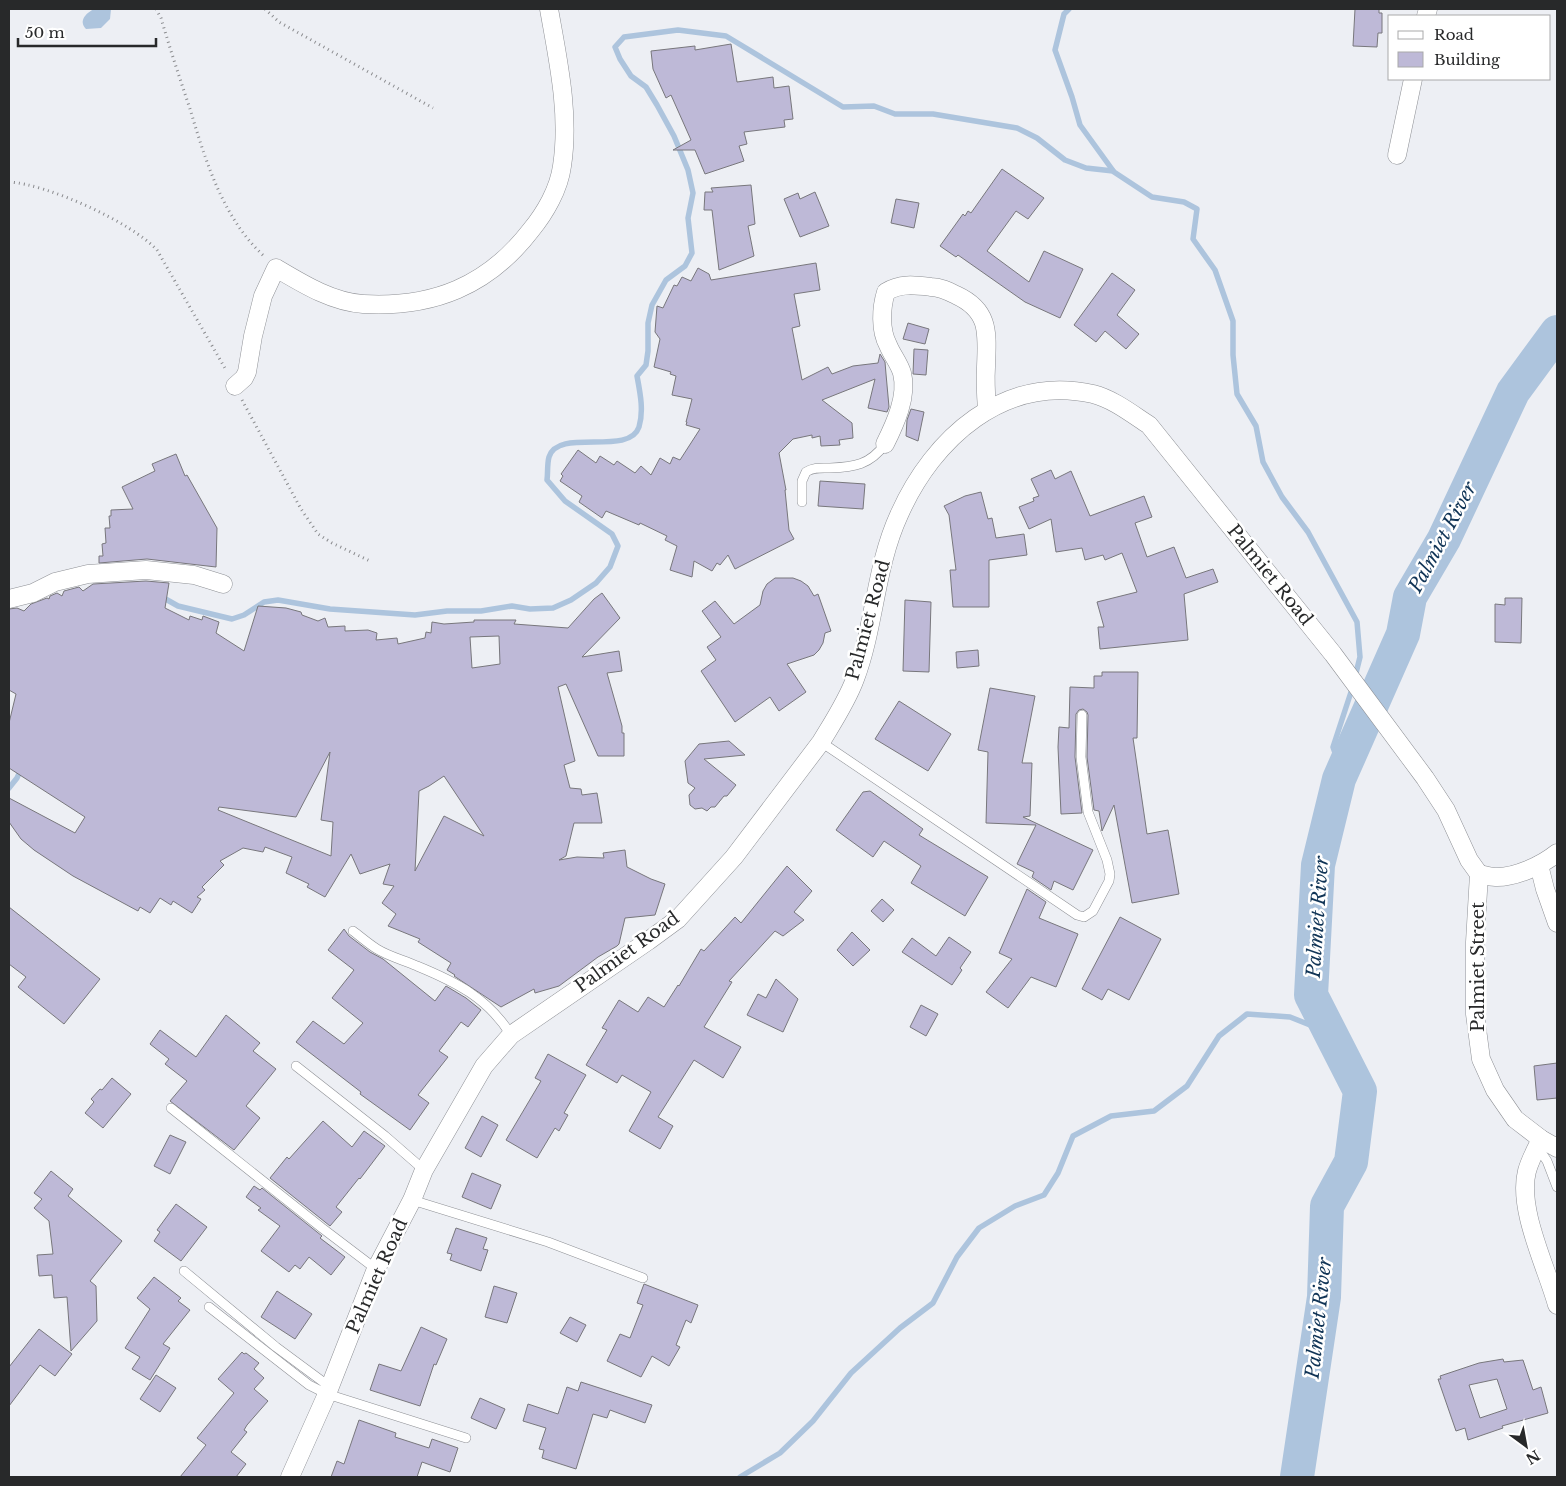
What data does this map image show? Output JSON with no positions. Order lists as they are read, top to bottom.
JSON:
{
  "streets": {
    "street": ["Palmiet Road", "Palmiet Street"]
  },
  "crossings": [
    ["Palmiet Road", "Palmiet Street"]
  ],
  "water": ["Palmiet River"],
  "legend": ["Road", "Building"],
  "scale_bar": "50 m",
  "north": "bottom right"
}
